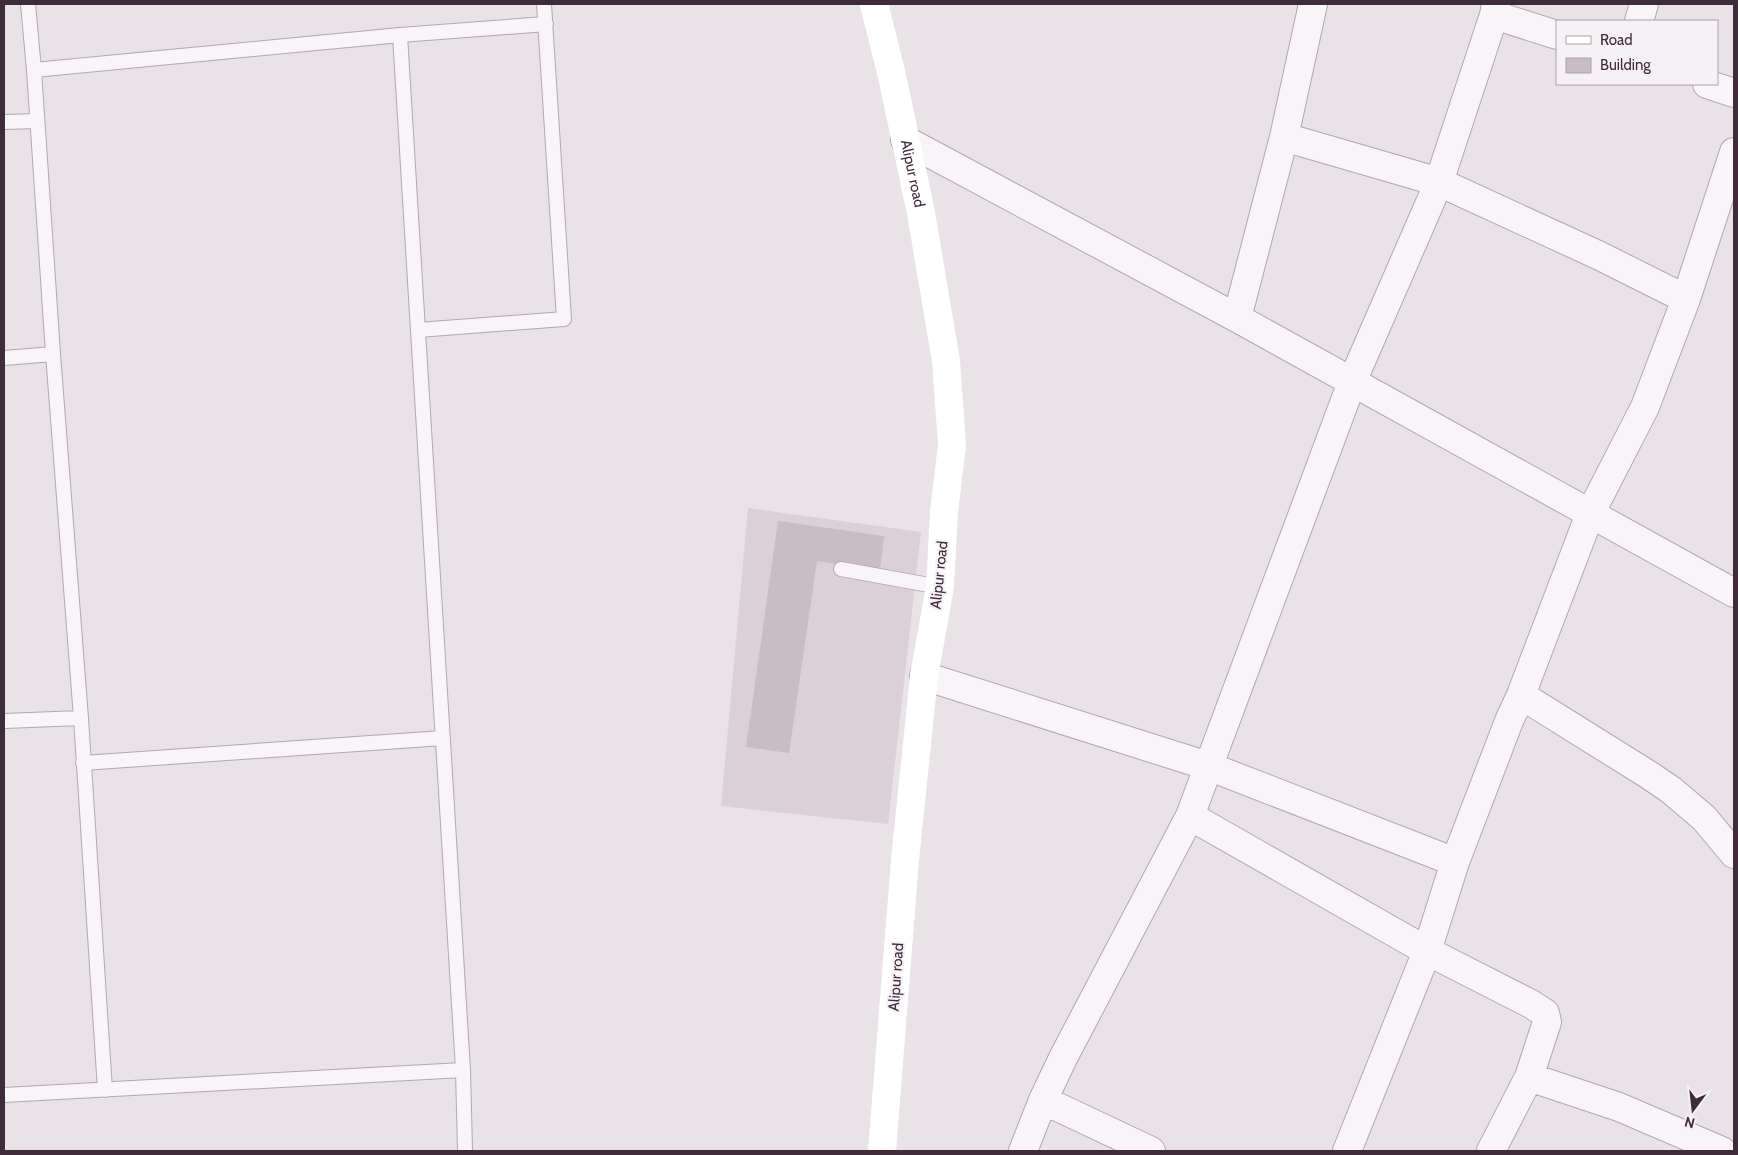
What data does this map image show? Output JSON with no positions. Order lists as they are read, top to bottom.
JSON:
{
  "streets": {
    "street": ["Alipur road"]
  },
  "legend": ["Road", "Building"],
  "north": "bottom"
}
